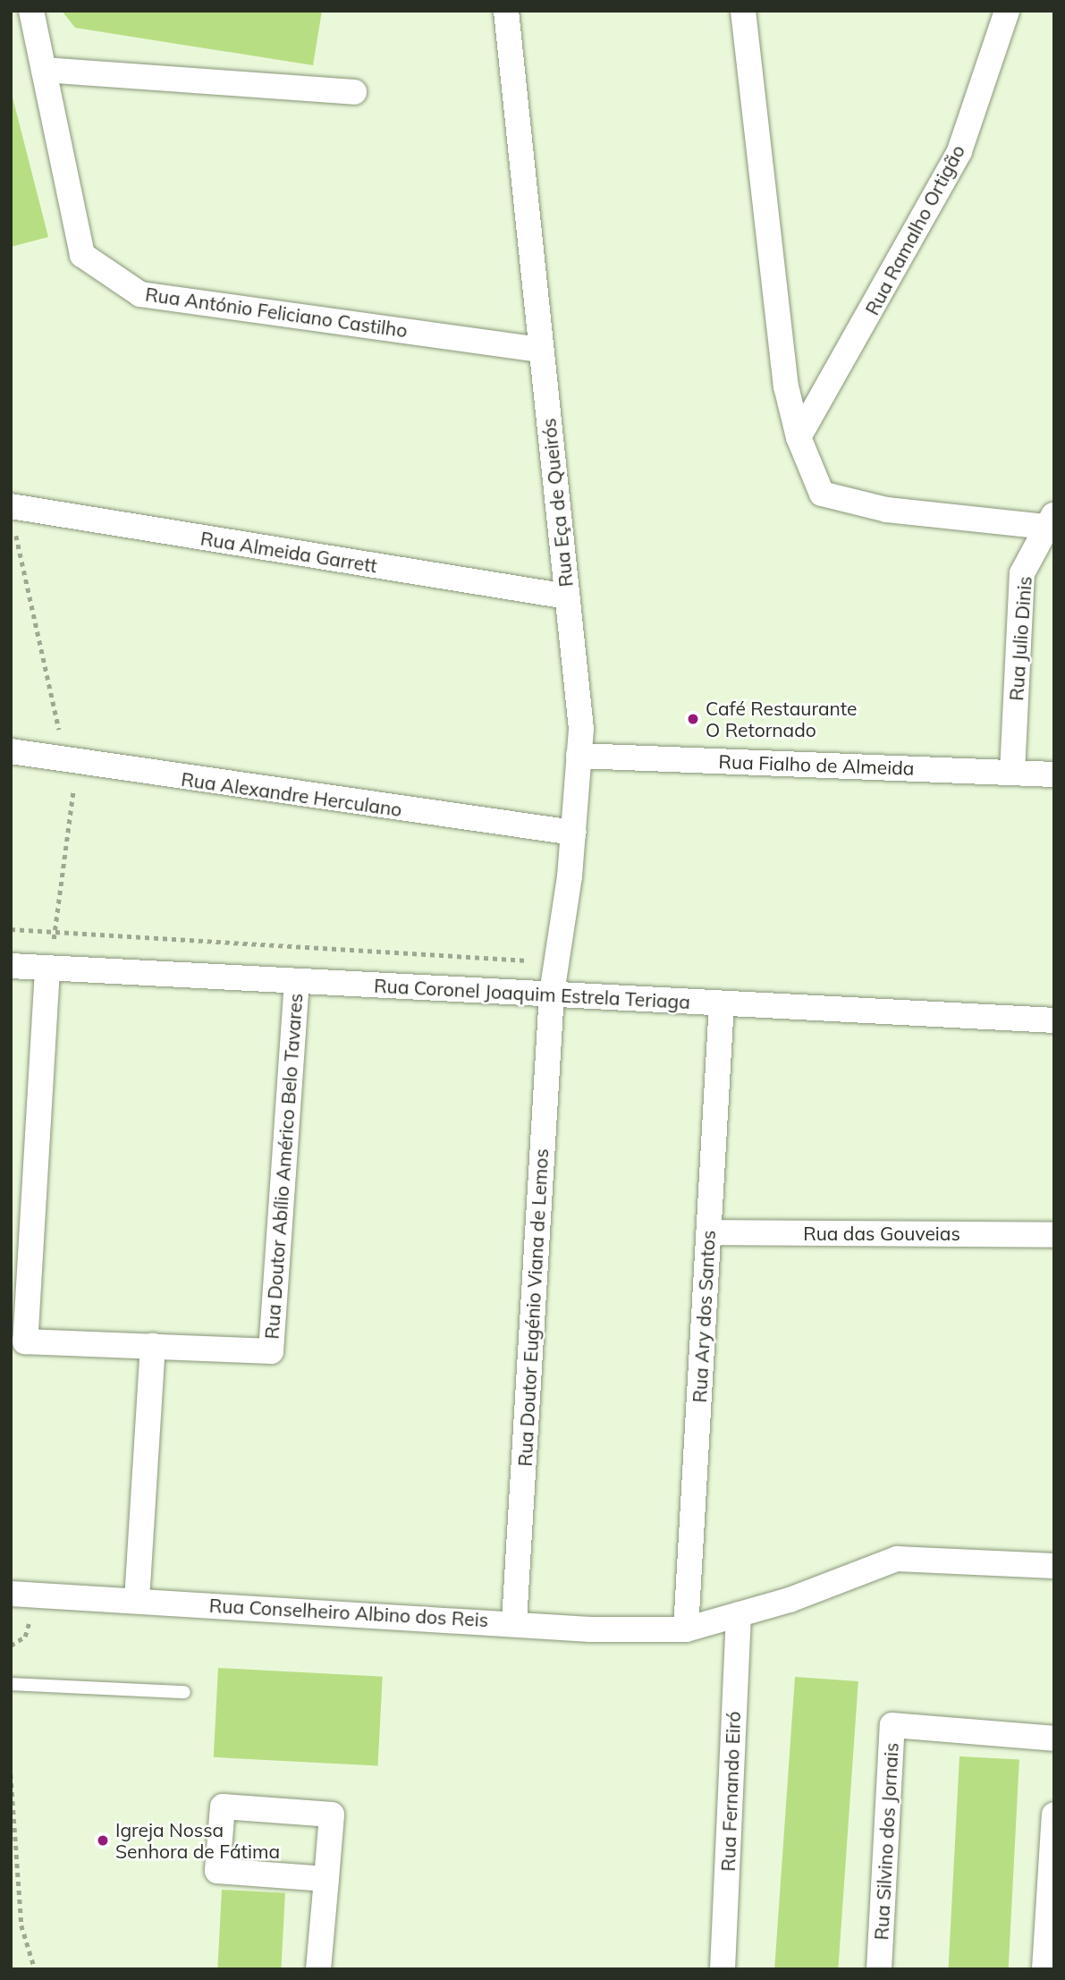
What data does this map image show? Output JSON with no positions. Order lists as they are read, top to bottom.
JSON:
{
  "streets": {
    "street": [
      "Rua Ramalho Ortigão",
      "Rua António Feliciano Castilho",
      "Rua Eça de Queirós",
      "Rua Almeida Garrett",
      "Rua Julio Dinis",
      "Rua Fialho de Almeida",
      "Rua Alexandre Herculano",
      "Rua Coronel Joaquim Estrela Teriaga",
      "Rua Doutor Abílio Américo Belo Tavares",
      "Rua das Gouveias",
      "Rua Doutor Eugénio Viana de Lemos",
      "Rua Ary dos Santos",
      "Rua Conselheiro Albino dos Reis",
      "Rua Fernando Eiró",
      "Rua Silvino dos Jornais"
    ]
  },
  "crossings": [
    ["Rua António Feliciano Castilho", "Rua Eça de Queirós"],
    ["Rua Eça de Queirós", "Rua Almeida Garrett"],
    ["Rua Eça de Queirós", "Rua Fialho de Almeida"],
    ["Rua Eça de Queirós", "Rua Alexandre Herculano"],
    ["Rua Eça de Queirós", "Rua Coronel Joaquim Estrela Teriaga"],
    ["Rua Eça de Queirós", "Rua Doutor Eugénio Viana de Lemos"],
    ["Rua Julio Dinis", "Rua Fialho de Almeida"],
    ["Rua Coronel Joaquim Estrela Teriaga", "Rua Doutor Abílio Américo Belo Tavares"],
    ["Rua Coronel Joaquim Estrela Teriaga", "Rua Doutor Eugénio Viana de Lemos"],
    ["Rua Coronel Joaquim Estrela Teriaga", "Rua Ary dos Santos"],
    ["Rua das Gouveias", "Rua Ary dos Santos"],
    ["Rua Doutor Eugénio Viana de Lemos", "Rua Conselheiro Albino dos Reis"],
    ["Rua Ary dos Santos", "Rua Conselheiro Albino dos Reis"],
    ["Rua Conselheiro Albino dos Reis", "Rua Fernando Eiró"]
  ],
  "places": ["Café Restaurante O Retornado", "Igreja Nossa Senhora de Fátima"]
}
